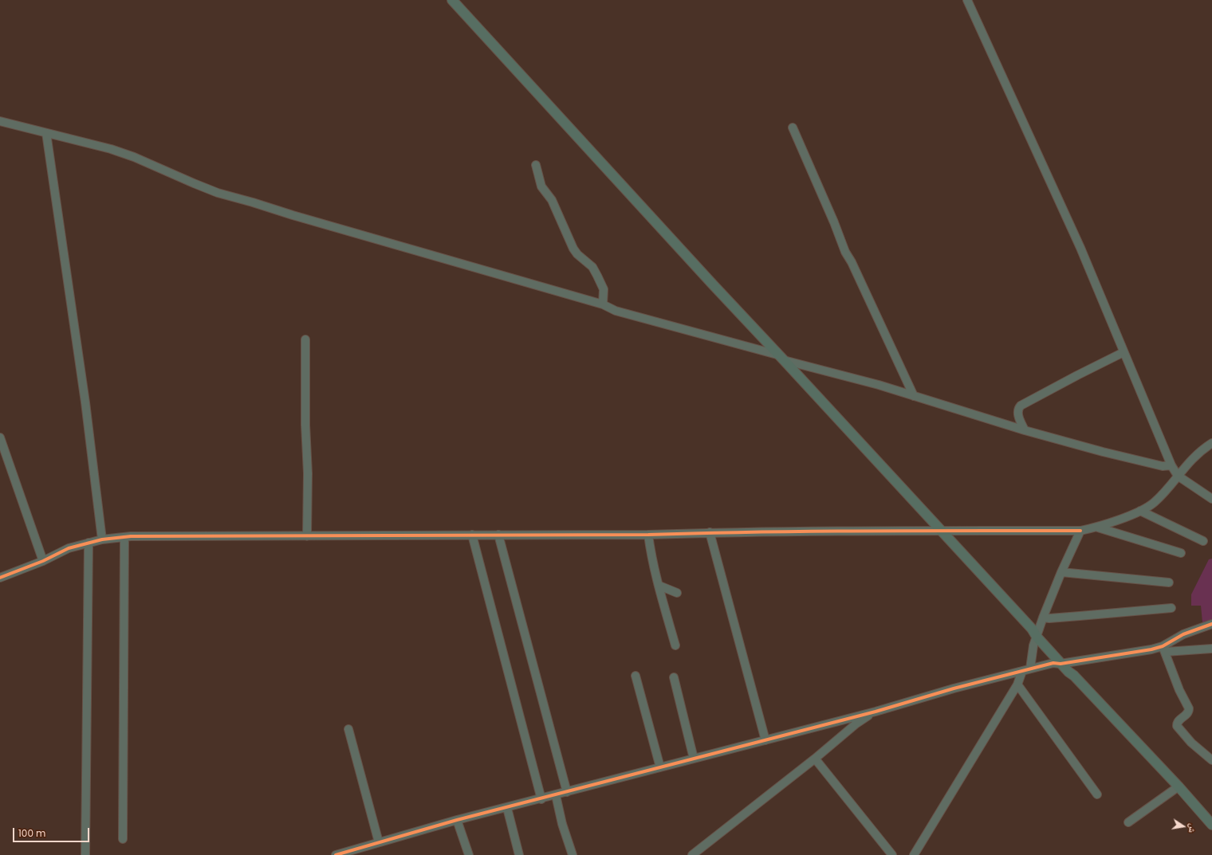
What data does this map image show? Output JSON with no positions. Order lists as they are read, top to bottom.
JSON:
{
  "scale_bar": "100 m",
  "north": "right"
}
